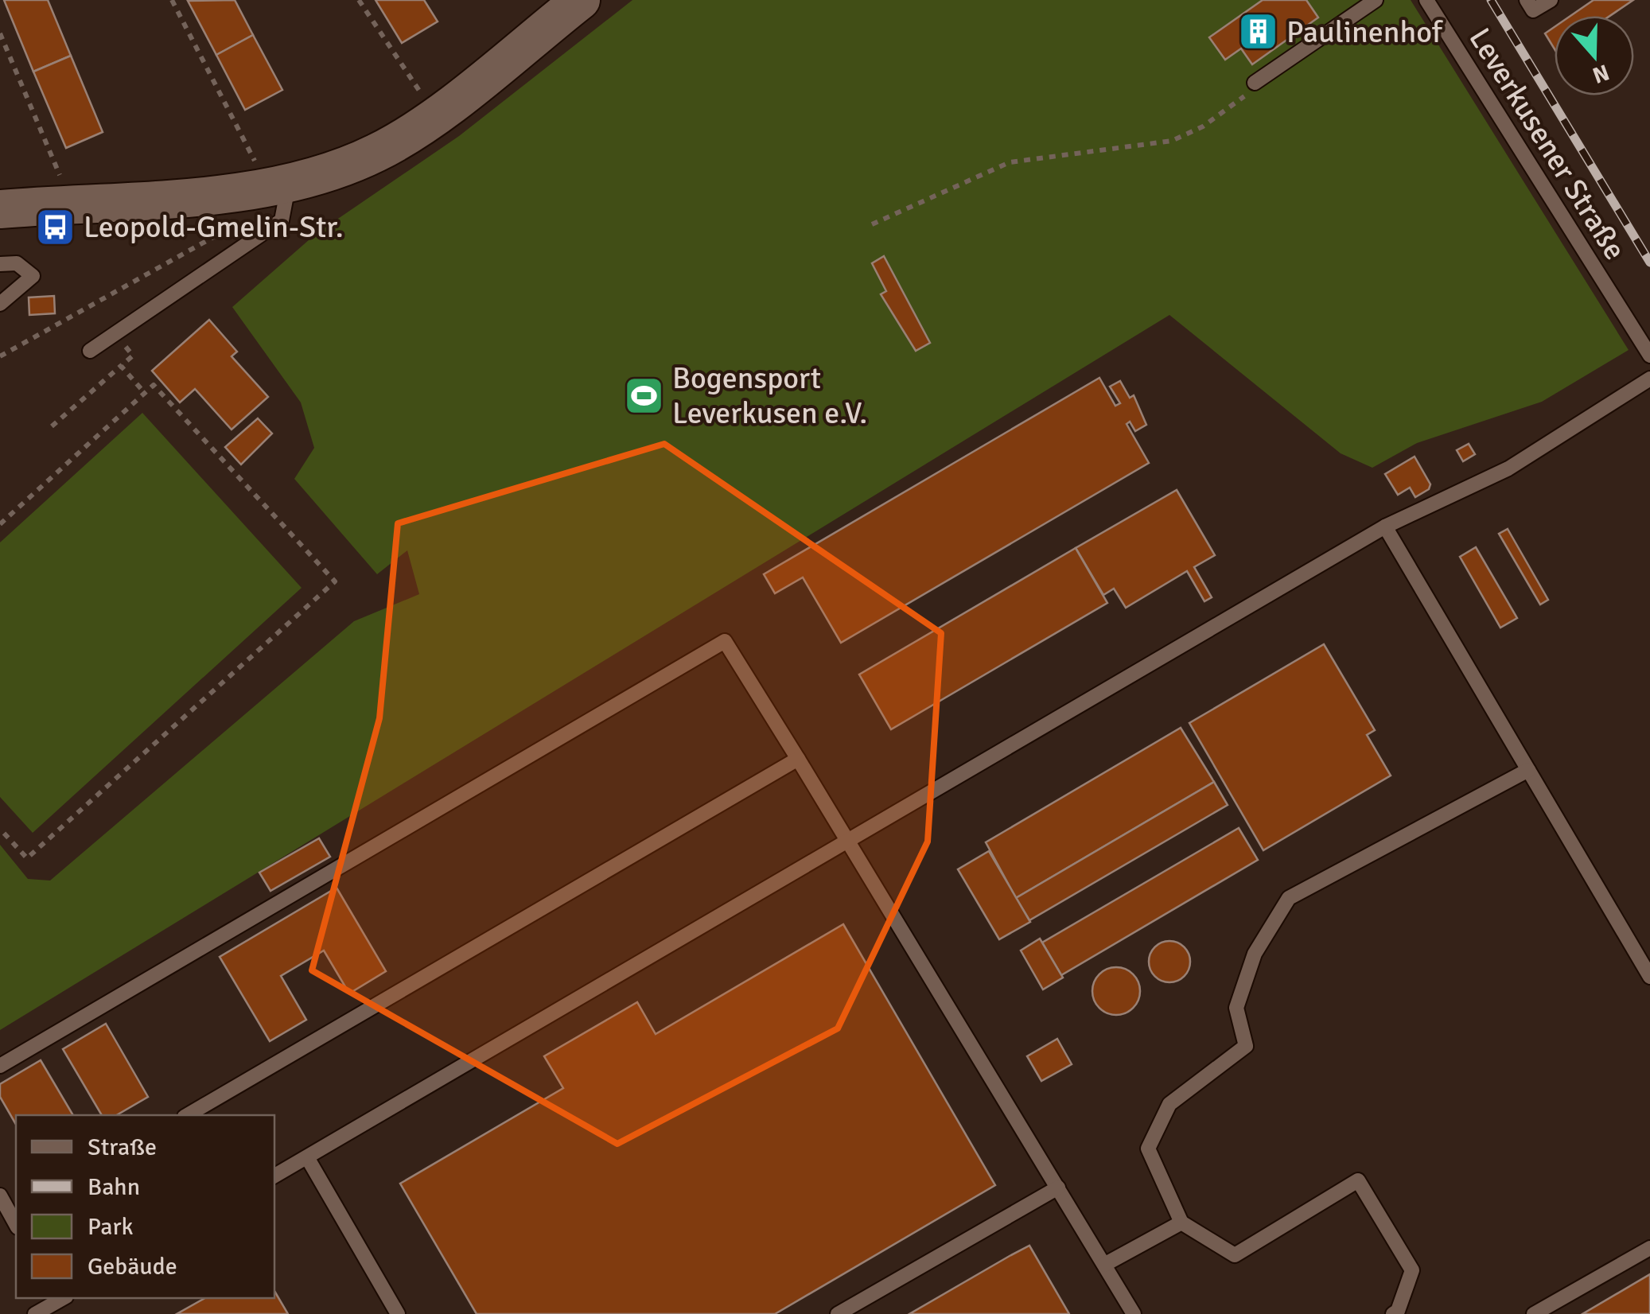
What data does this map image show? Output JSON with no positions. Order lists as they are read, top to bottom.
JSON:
{
  "streets": {
    "lane": ["Leverkusener Straße"]
  },
  "places": {
    "building": ["Paulinenhof"],
    "bus stop": ["Leopold-Gmelin-Str."],
    "sports": ["Bogensport Leverkusen e.V."]
  },
  "legend": [
    "Straße",
    "Bahn",
    "Park",
    "Gebäude"
  ],
  "north": "bottom"
}
